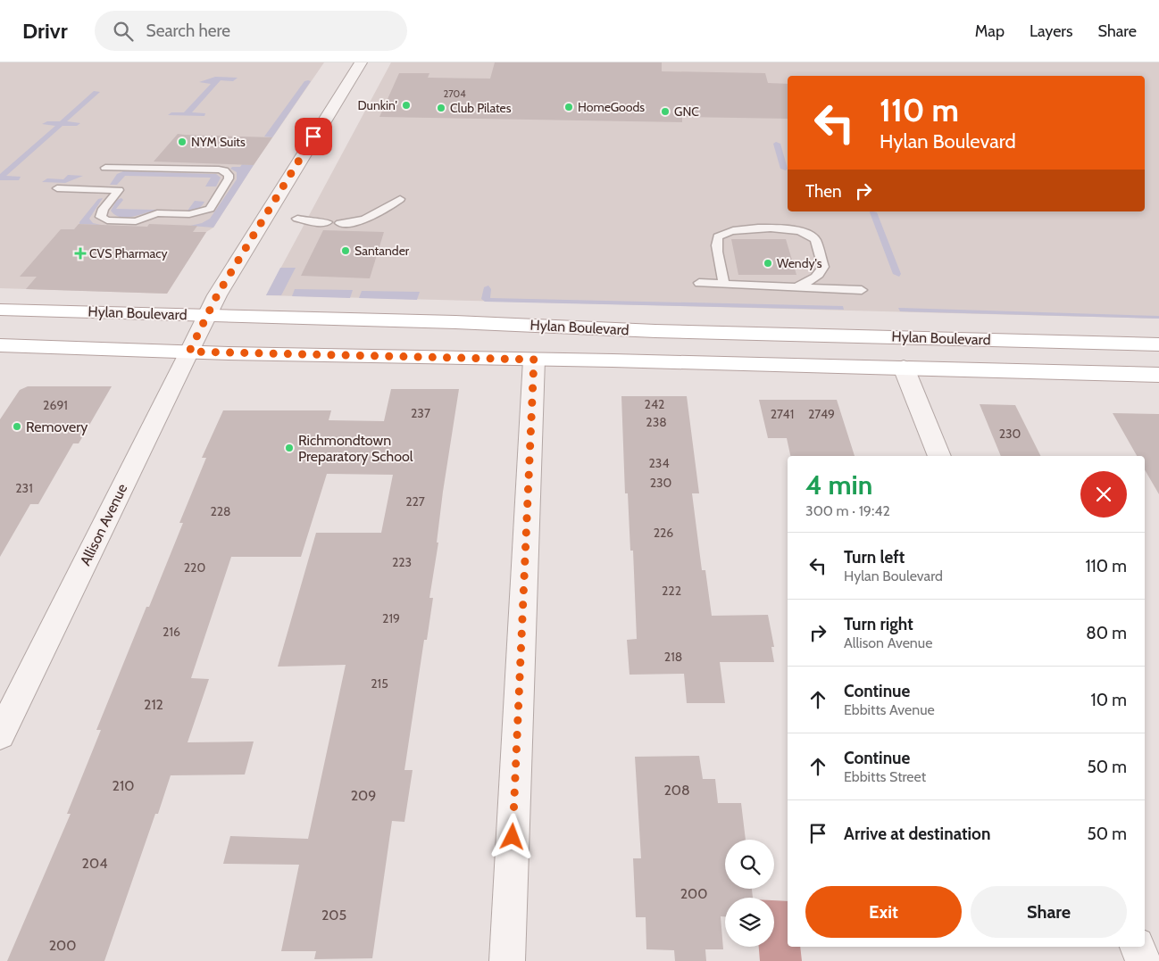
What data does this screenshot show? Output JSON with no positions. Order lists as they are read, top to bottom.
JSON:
{
  "streets": {
    "main road": ["Hylan Boulevard"],
    "street": ["Allison Avenue"]
  },
  "crossings": [
    ["Hylan Boulevard", "Allison Avenue"]
  ],
  "places": {
    "other": [
      "Dunkin'",
      "HomeGoods",
      "Club Pilates",
      "GNC",
      "NYM Suits",
      "Santander",
      "Wendy's",
      "Removery",
      "Richmondtown Preparatory School"
    ],
    "health": ["CVS Pharmacy"]
  },
  "house_numbers": [
    "2704",
    "242",
    "2691",
    "237",
    "2741",
    "2749",
    "238",
    "230",
    "234",
    "230",
    "231",
    "227",
    "228",
    "226",
    "223",
    "220",
    "222",
    "219",
    "216",
    "218",
    "215",
    "212",
    "210",
    "208",
    "209",
    "204",
    "200",
    "205",
    "200"
  ],
  "page": {
    "header": "Drivr",
    "search": "Search here",
    "nav": ["Map", "Layers", "Share"],
    "turn": ["110 m", "Hylan Boulevard"],
    "then": "Then",
    "heading": ["4 min", "300 m · 19:42"],
    "list": [
      {
        "name": "Turn left",
        "note": "Hylan Boulevard",
        "value": "110 m"
      },
      {
        "name": "Turn right",
        "note": "Allison Avenue",
        "value": "80 m"
      },
      {
        "name": "Continue",
        "note": "Ebbitts Avenue",
        "value": "10 m"
      },
      {
        "name": "Continue",
        "note": "Ebbitts Street",
        "value": "50 m"
      },
      {
        "name": "Arrive at destination",
        "value": "50 m"
      }
    ],
    "buttons": ["Exit", "Share"]
  }
}
